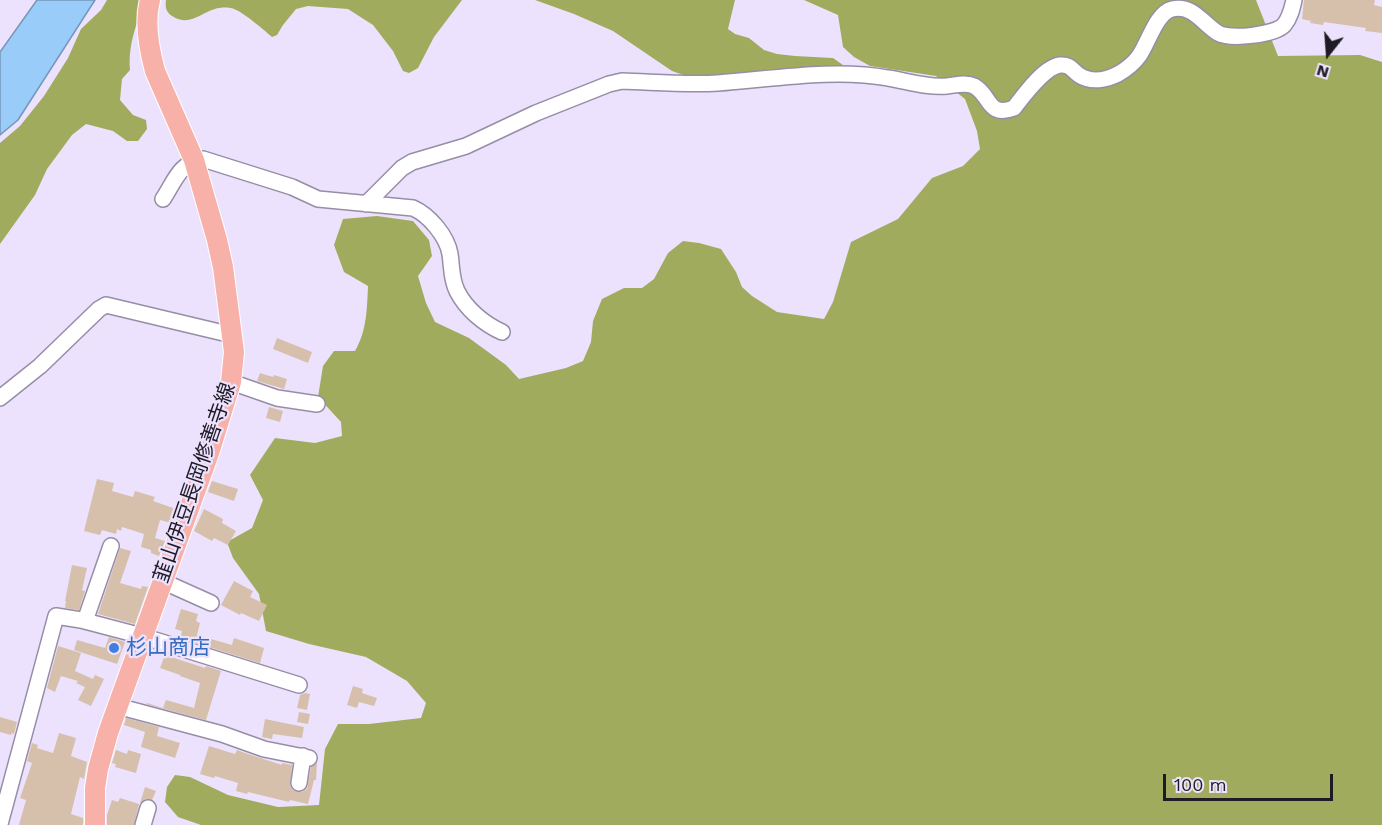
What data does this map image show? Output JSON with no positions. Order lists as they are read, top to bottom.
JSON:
{
  "streets": {
    "main road": ["韮山伊豆長岡修善寺線"]
  },
  "places": ["杉山商店"],
  "scale_bar": "100 m",
  "north": "bottom"
}
